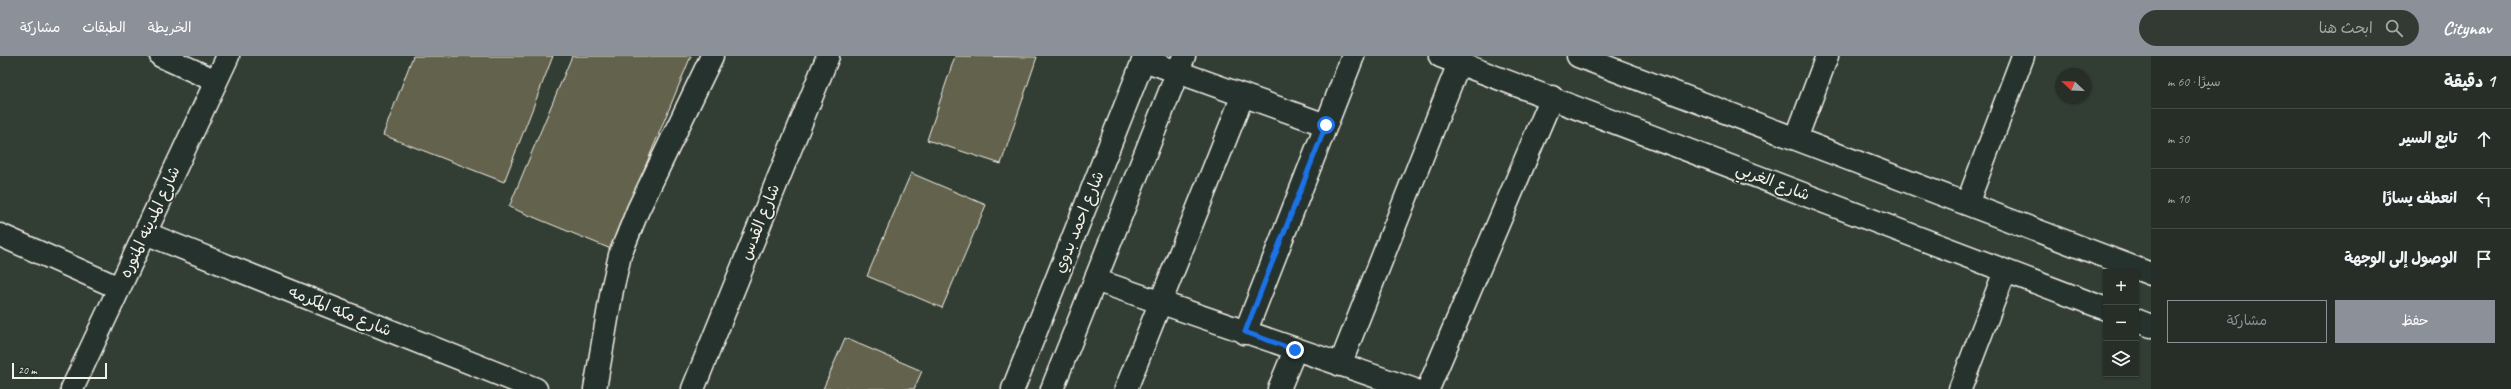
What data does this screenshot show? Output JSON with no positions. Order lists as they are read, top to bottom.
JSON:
{
  "streets": {
    "street": [
      "شارع الغربي",
      "شارع المدينه المنوره",
      "شارع القدس",
      "شارع احمد بدوي",
      "شارع مكه المكرمه"
    ]
  },
  "crossings": [
    ["شارع المدينه المنوره", "شارع مكه المكرمه"]
  ],
  "scale_bar": "20 m",
  "north": "top left",
  "page": {
    "header": "Citynav",
    "search": "ابحث هنا",
    "nav": ["الخريطة", "الطبقات", "مشاركة"],
    "heading": ["1 دقيقة", "سيرًا · 60 m"],
    "list": [
      ["تابع السير", "50 m"],
      ["انعطف يسارًا", "10 m"],
      "الوصول إلى الوجهة"
    ],
    "map_buttons": ["+", "−"],
    "buttons": ["حفظ", "مشاركة"],
    "scale": "20 m"
  }
}
